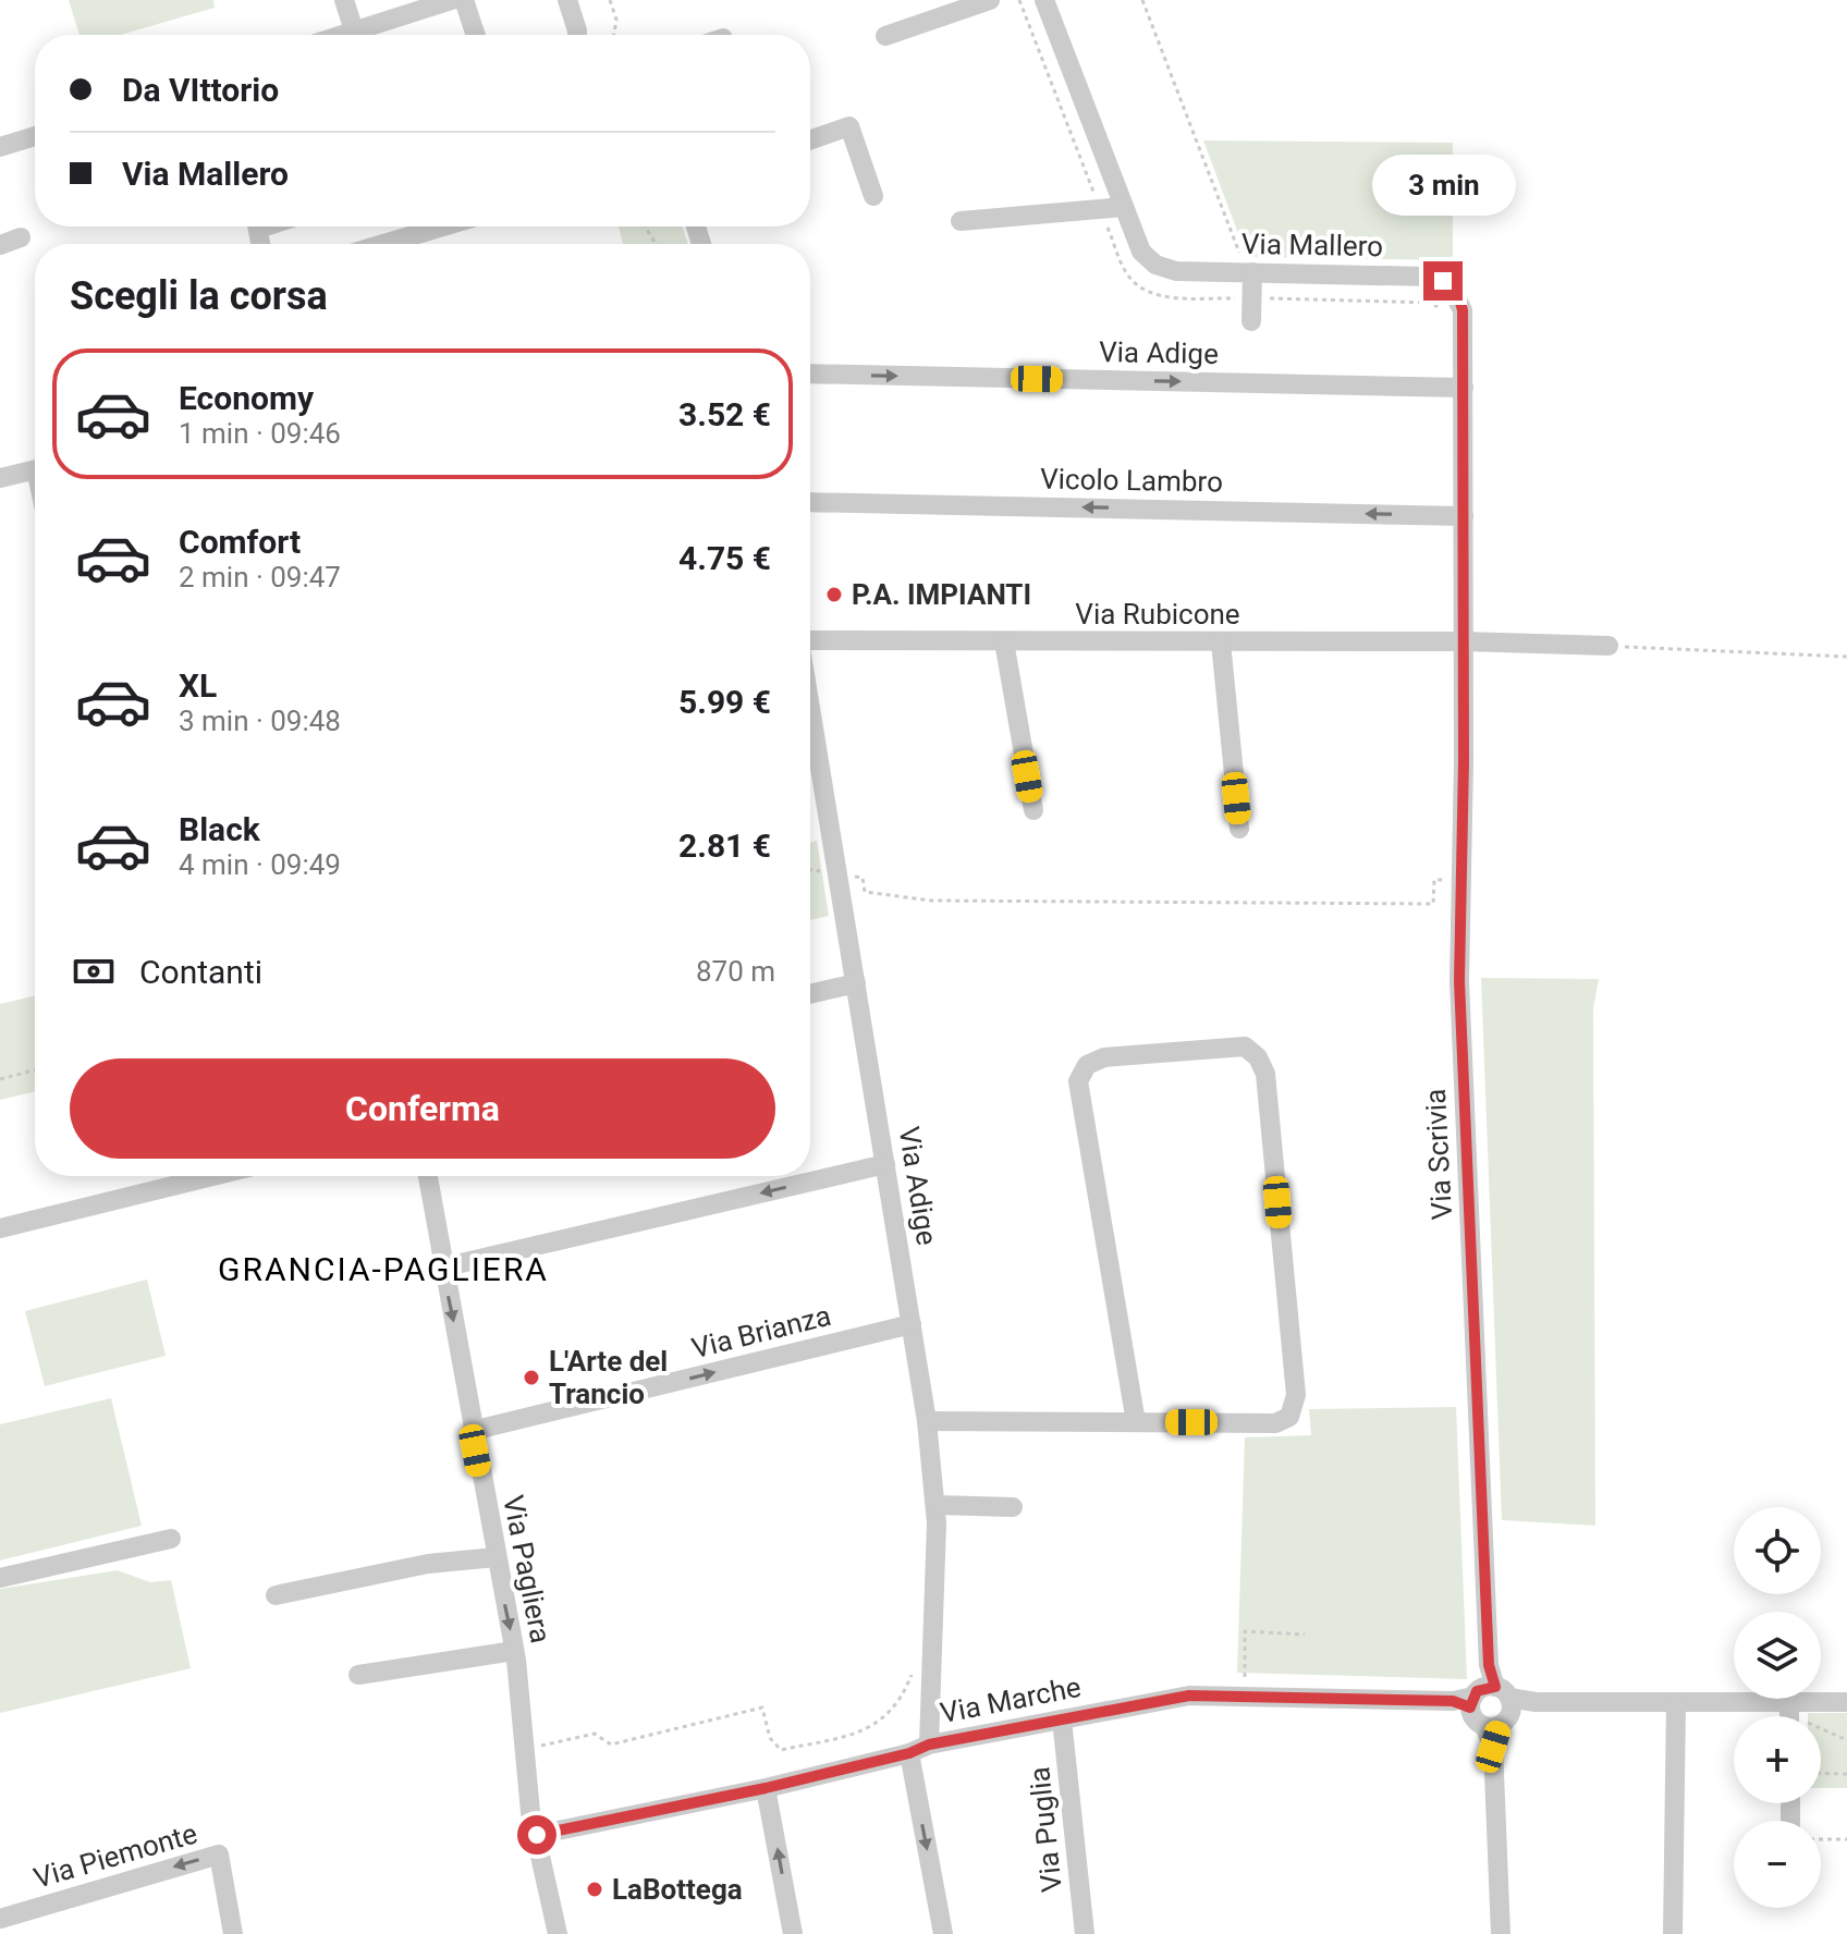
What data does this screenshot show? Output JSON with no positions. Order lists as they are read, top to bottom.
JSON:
{
  "streets": {
    "street": [
      "Via Mallero",
      "Via Adige",
      "Vicolo Lambro",
      "Via Rubicone",
      "Via Scrivia",
      "Via Brianza",
      "Via Pagliera",
      "Via Marche",
      "Via Puglia",
      "Via Piemonte"
    ]
  },
  "crossings": [
    ["Via Mallero", "Via Adige"],
    ["Via Mallero", "Vicolo Lambro"],
    ["Via Mallero", "Via Rubicone"],
    ["Via Mallero", "Via Scrivia"],
    ["Via Adige", "Via Brianza"],
    ["Via Adige", "Via Marche"],
    ["Via Rubicone", "Via Scrivia"],
    ["Via Scrivia", "Via Marche"],
    ["Via Brianza", "Via Pagliera"],
    ["Via Pagliera", "Via Marche"],
    ["Via Marche", "Via Puglia"]
  ],
  "one_way": ["Via Adige", "Vicolo Lambro"],
  "districts": ["GRANCIA-PAGLIERA"],
  "places": ["P.A. IMPIANTI", "L'Arte del Trancio", "LaBottega"],
  "page": {
    "banner": ["Da VIttorio", "Via Mallero"],
    "bubble": "3 min",
    "heading": "Scegli la corsa",
    "list": [
      {
        "name": "Economy",
        "note": "1 min · 09:46",
        "value": "3.52 €"
      },
      {
        "name": "Comfort",
        "note": "2 min · 09:47",
        "value": "4.75 €"
      },
      {
        "name": "XL",
        "note": "3 min · 09:48",
        "value": "5.99 €"
      },
      {
        "name": "Black",
        "note": "4 min · 09:49",
        "value": "2.81 €"
      }
    ],
    "pay": ["Contanti", "870 m"],
    "buttons": "Conferma",
    "map_buttons": ["+", "−"]
  }
}
